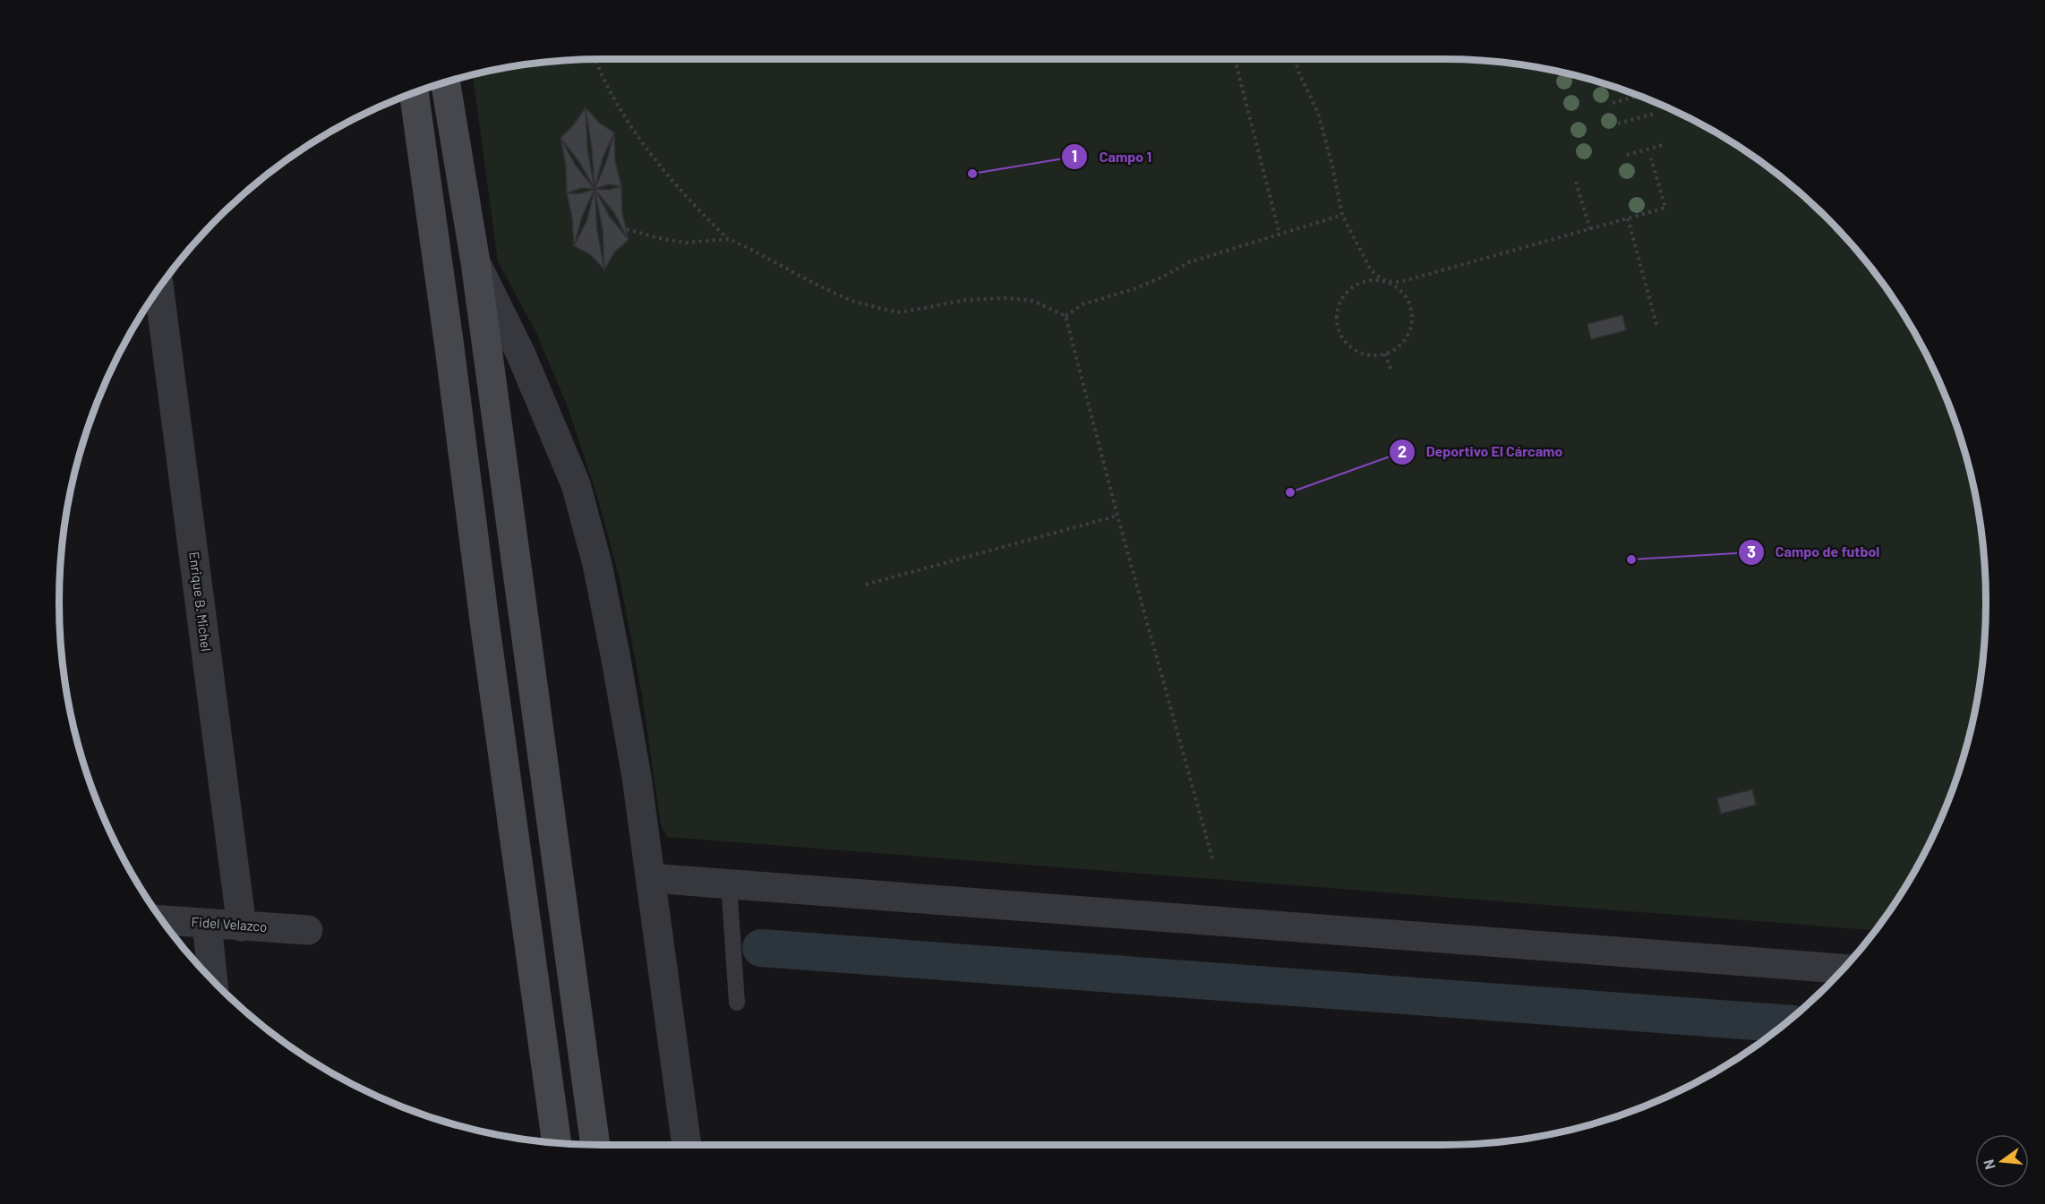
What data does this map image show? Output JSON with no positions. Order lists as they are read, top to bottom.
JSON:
{
  "streets": {
    "street": ["Enrique B. Michel", "Fidel Velazco"]
  },
  "crossings": [
    ["Enrique B. Michel", "Fidel Velazco"]
  ],
  "places": ["Campo 1", "Deportivo El Cárcamo", "Campo de futbol"],
  "north": "left"
}
